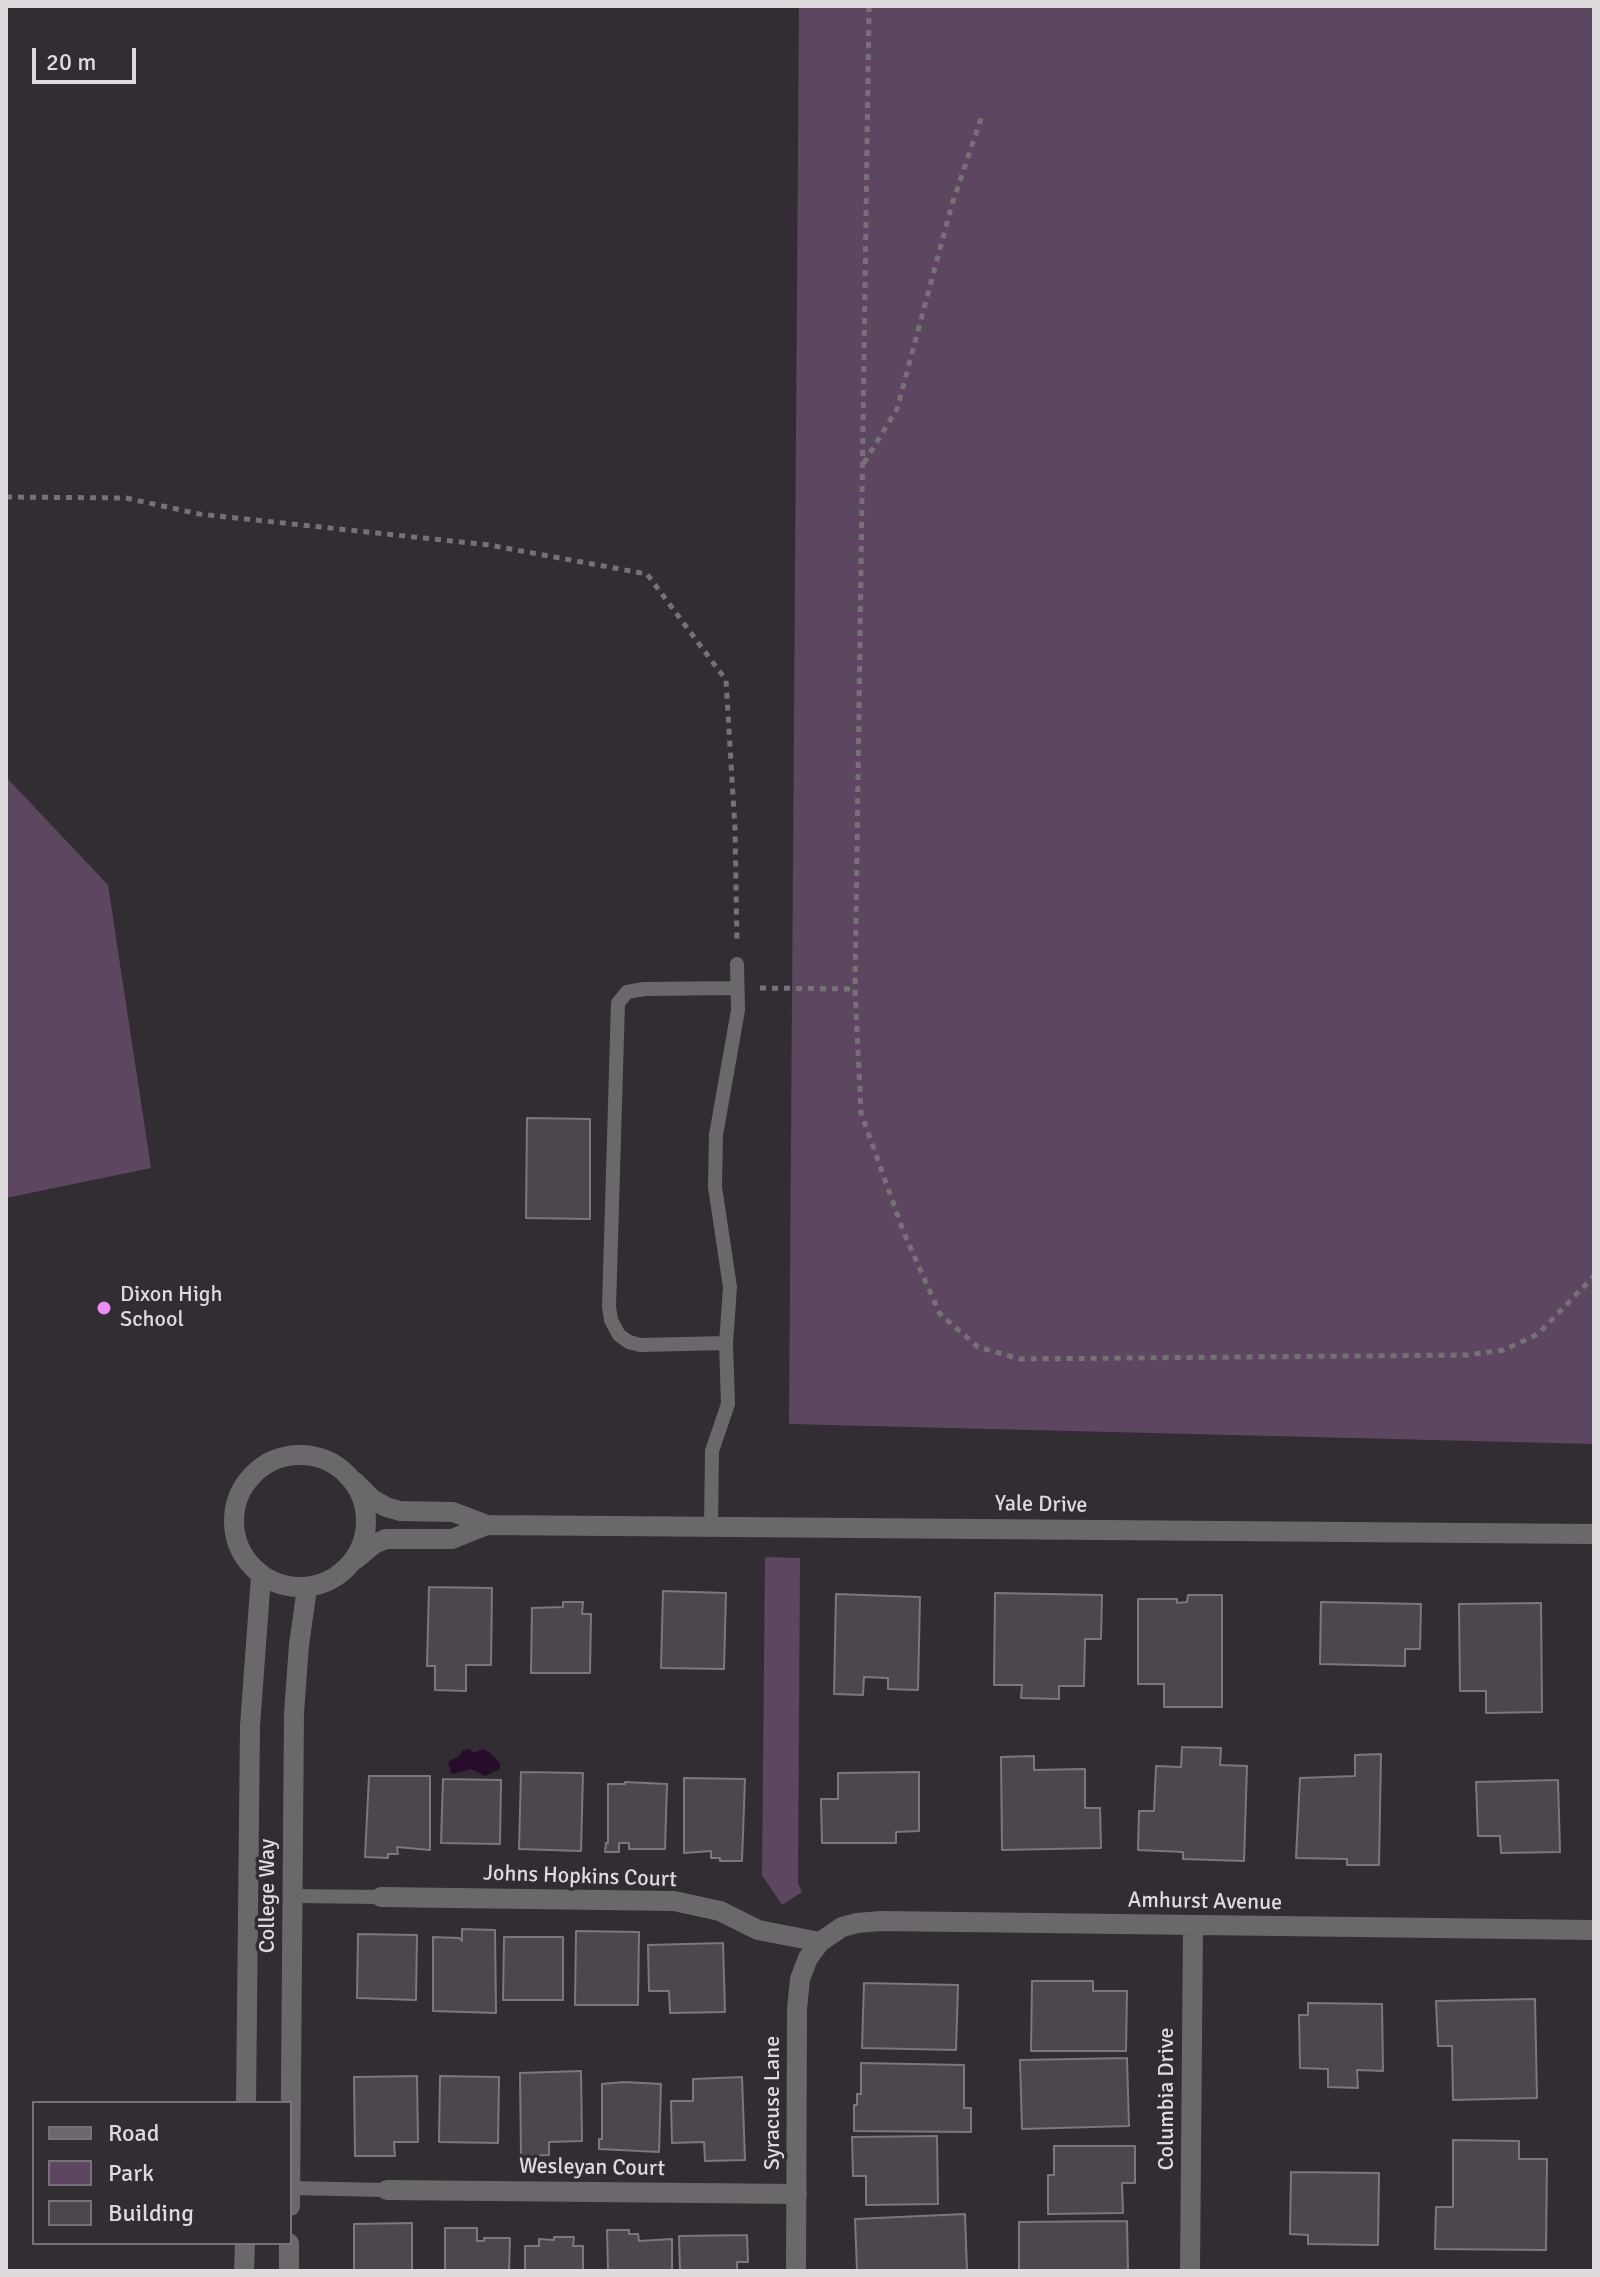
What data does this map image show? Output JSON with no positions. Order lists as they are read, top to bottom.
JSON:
{
  "streets": {
    "street": [
      "Yale Drive",
      "Johns Hopkins Court",
      "College Way",
      "Amhurst Avenue",
      "Columbia Drive",
      "Syracuse Lane",
      "Wesleyan Court"
    ]
  },
  "crossings": [
    ["Yale Drive", "College Way"],
    ["Johns Hopkins Court", "Amhurst Avenue"],
    ["Johns Hopkins Court", "Syracuse Lane"],
    ["Amhurst Avenue", "Columbia Drive"],
    ["Amhurst Avenue", "Syracuse Lane"],
    ["Syracuse Lane", "Wesleyan Court"]
  ],
  "places": ["Dixon High School"],
  "legend": ["Road", "Park", "Building"],
  "scale_bar": "20 m"
}
